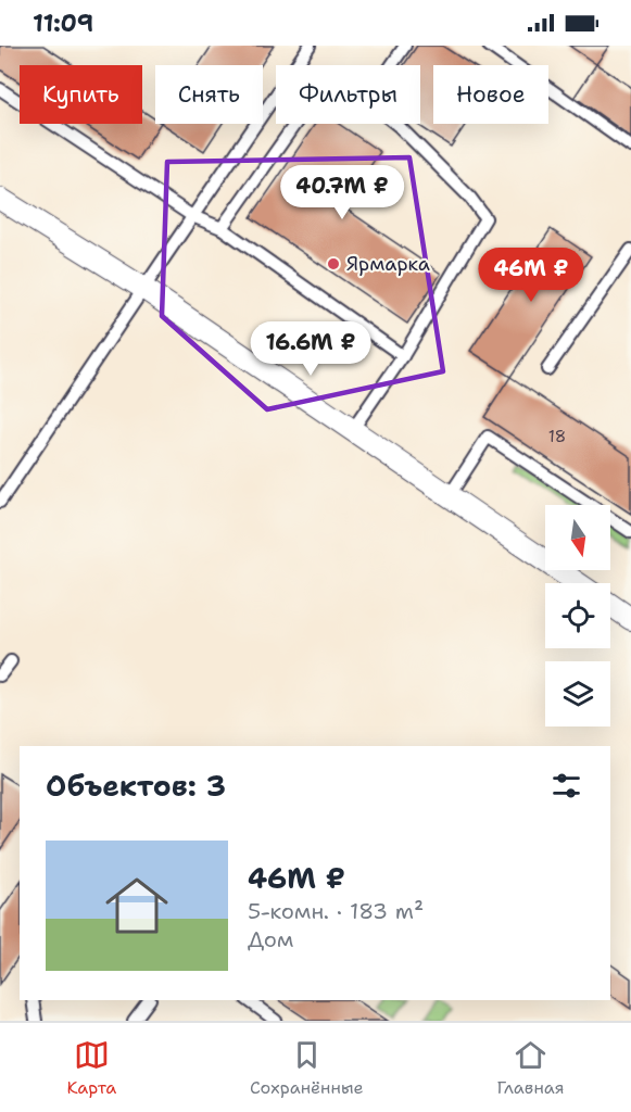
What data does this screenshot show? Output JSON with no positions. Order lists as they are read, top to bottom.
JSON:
{
  "places": ["Ярмарка"],
  "house_numbers": ["18"],
  "north": "bottom",
  "page": {
    "status": "11:09",
    "chip": [
      "Купить",
      "Снять",
      "Фильтры",
      "Новое"
    ],
    "price": ["40.7M ₽", "46M ₽", "16.6M ₽"],
    "heading": "Объектов: 3",
    "list": [
      {
        "name": "46M ₽",
        "note": "5-комн. · 183 m² · Дом"
      }
    ],
    "tabs": ["Карта", "Сохранённые", "Главная"]
  }
}
